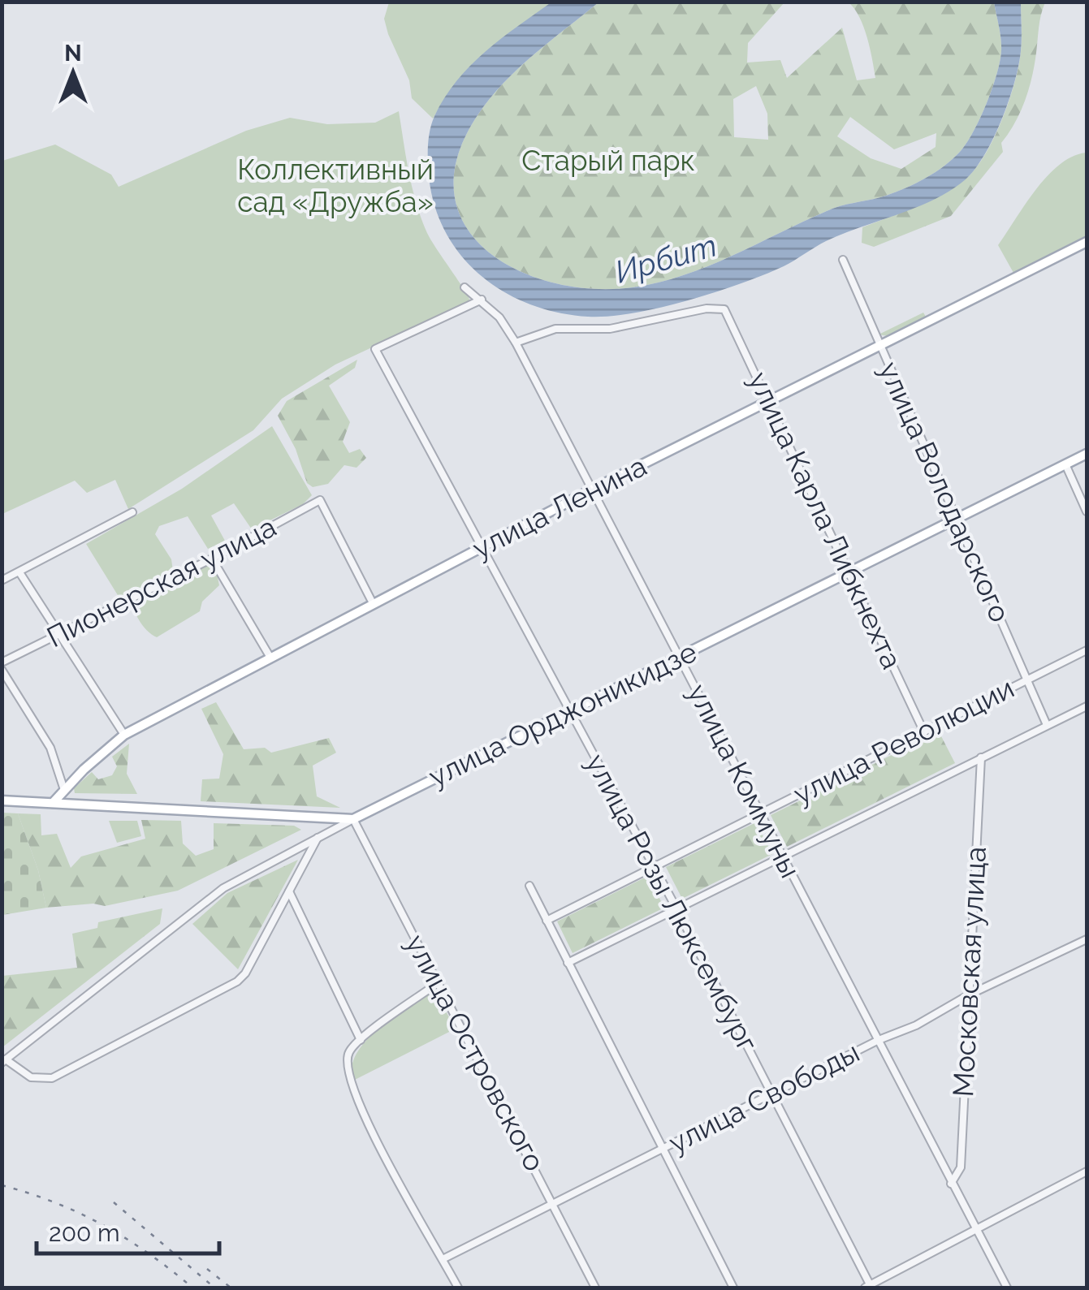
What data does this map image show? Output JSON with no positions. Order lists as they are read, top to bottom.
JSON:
{
  "streets": {
    "main road": ["улица Ленина", "улица Орджоникидзе"],
    "street": [
      "улица Володарского",
      "улица Карла Либкнехта",
      "Пионерская улица",
      "улица Революции",
      "улица Коммуны",
      "улица Розы Люксембург",
      "Московская улица",
      "улица Островского",
      "улица Свободы"
    ]
  },
  "crossings": [
    ["улица Володарского", "улица Ленина"],
    ["улица Володарского", "улица Орджоникидзе"],
    ["улица Володарского", "улица Революции"],
    ["улица Ленина", "улица Карла Либкнехта"],
    ["улица Ленина", "Пионерская улица"],
    ["улица Ленина", "улица Орджоникидзе"],
    ["улица Ленина", "улица Коммуны"],
    ["улица Ленина", "улица Розы Люксембург"],
    ["улица Карла Либкнехта", "улица Орджоникидзе"],
    ["улица Карла Либкнехта", "улица Революции"],
    ["улица Карла Либкнехта", "улица Коммуны"],
    ["улица Орджоникидзе", "улица Коммуны"],
    ["улица Орджоникидзе", "улица Розы Люксембург"],
    ["улица Орджоникидзе", "улица Островского"],
    ["улица Революции", "улица Коммуны"],
    ["улица Революции", "улица Розы Люксембург"],
    ["улица Революции", "Московская улица"],
    ["улица Коммуны", "улица Розы Люксембург"],
    ["улица Коммуны", "Московская улица"],
    ["улица Коммуны", "улица Свободы"],
    ["улица Розы Люксембург", "улица Свободы"],
    ["Московская улица", "улица Свободы"],
    ["улица Островского", "улица Свободы"]
  ],
  "water": ["Ирбит"],
  "parks": ["Старый парк", "Коллективный сад «Дружба»"],
  "scale_bar": "200 m",
  "north": "top"
}
